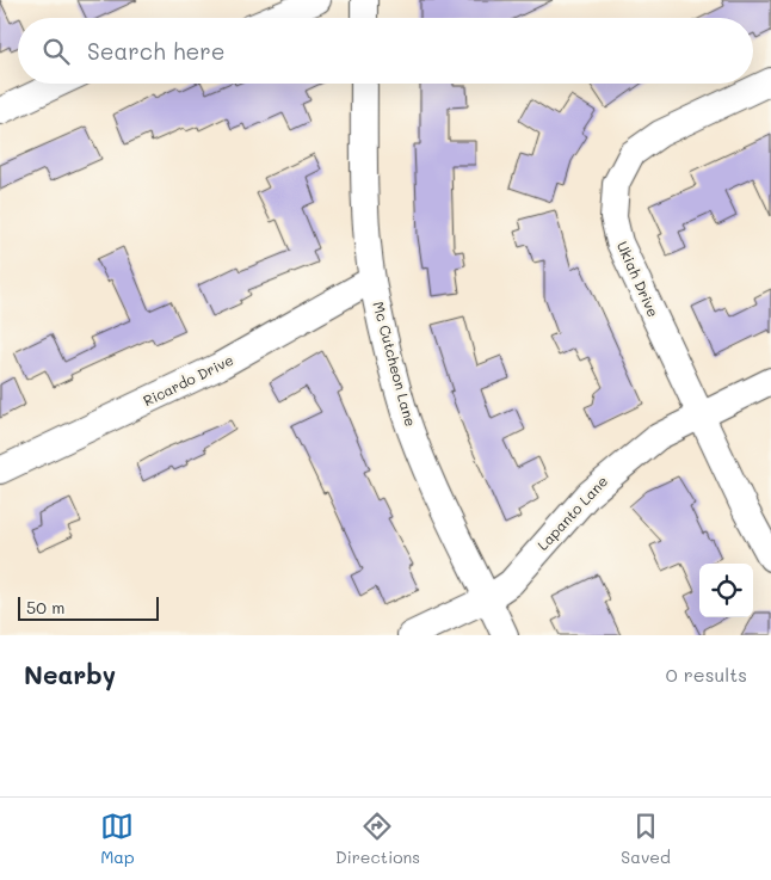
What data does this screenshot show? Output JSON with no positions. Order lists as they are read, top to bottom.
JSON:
{
  "streets": {
    "street": [
      "Ukiah Drive",
      "Mc Cutcheon Lane",
      "Ricardo Drive",
      "Lapanto Lane"
    ]
  },
  "crossings": [
    ["Ukiah Drive", "Lapanto Lane"],
    ["Mc Cutcheon Lane", "Ricardo Drive"],
    ["Mc Cutcheon Lane", "Lapanto Lane"]
  ],
  "scale_bar": "50 m",
  "page": {
    "search": "Search here",
    "scale": "50 m",
    "heading": ["Nearby", "0 results"],
    "nav": ["Map", "Directions", "Saved"]
  }
}
